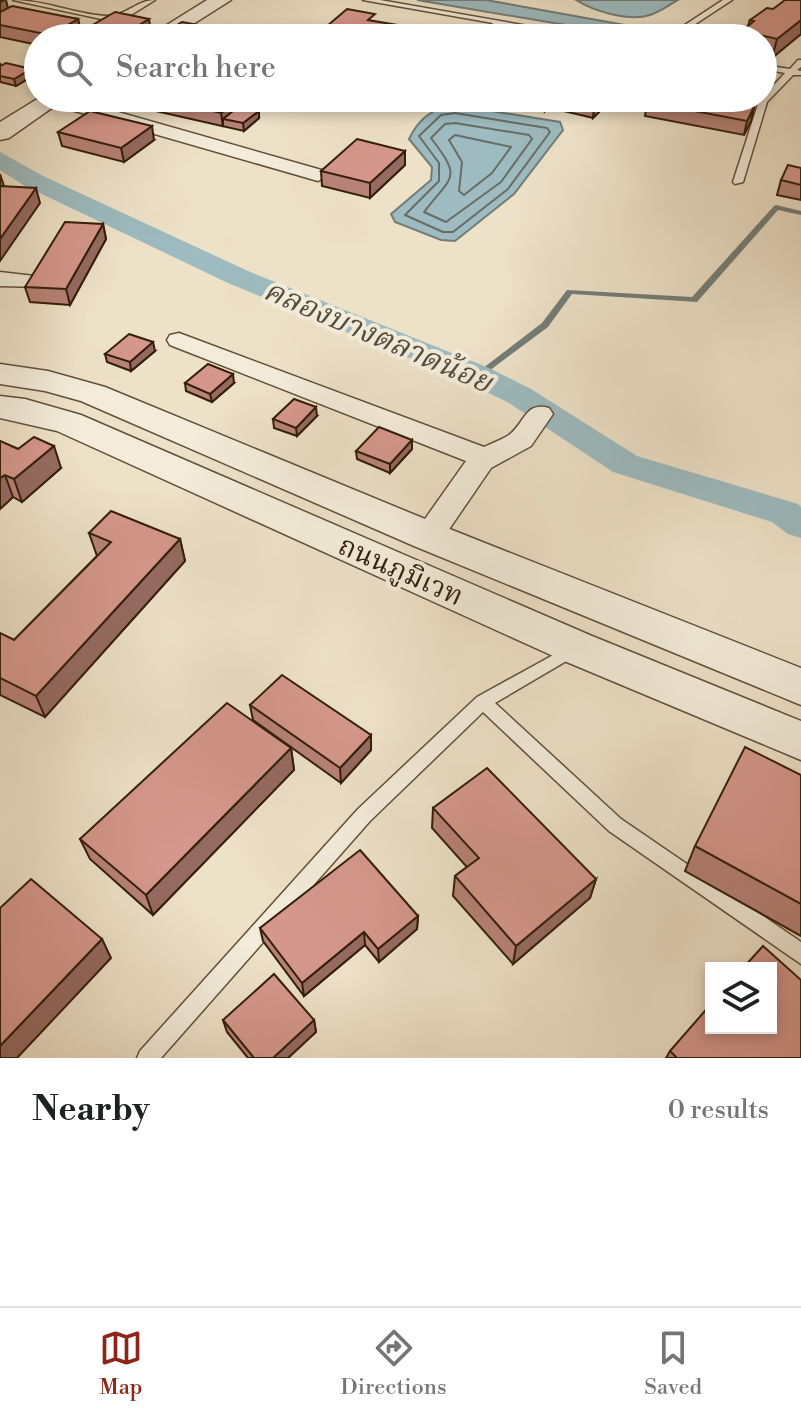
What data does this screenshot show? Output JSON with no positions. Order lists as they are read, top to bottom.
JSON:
{
  "streets": {
    "street": ["ถนนภูมิเวท"]
  },
  "water": ["คลองบางตลาดน้อย"],
  "page": {
    "search": "Search here",
    "heading": ["Nearby", "0 results"],
    "nav": ["Map", "Directions", "Saved"]
  }
}
